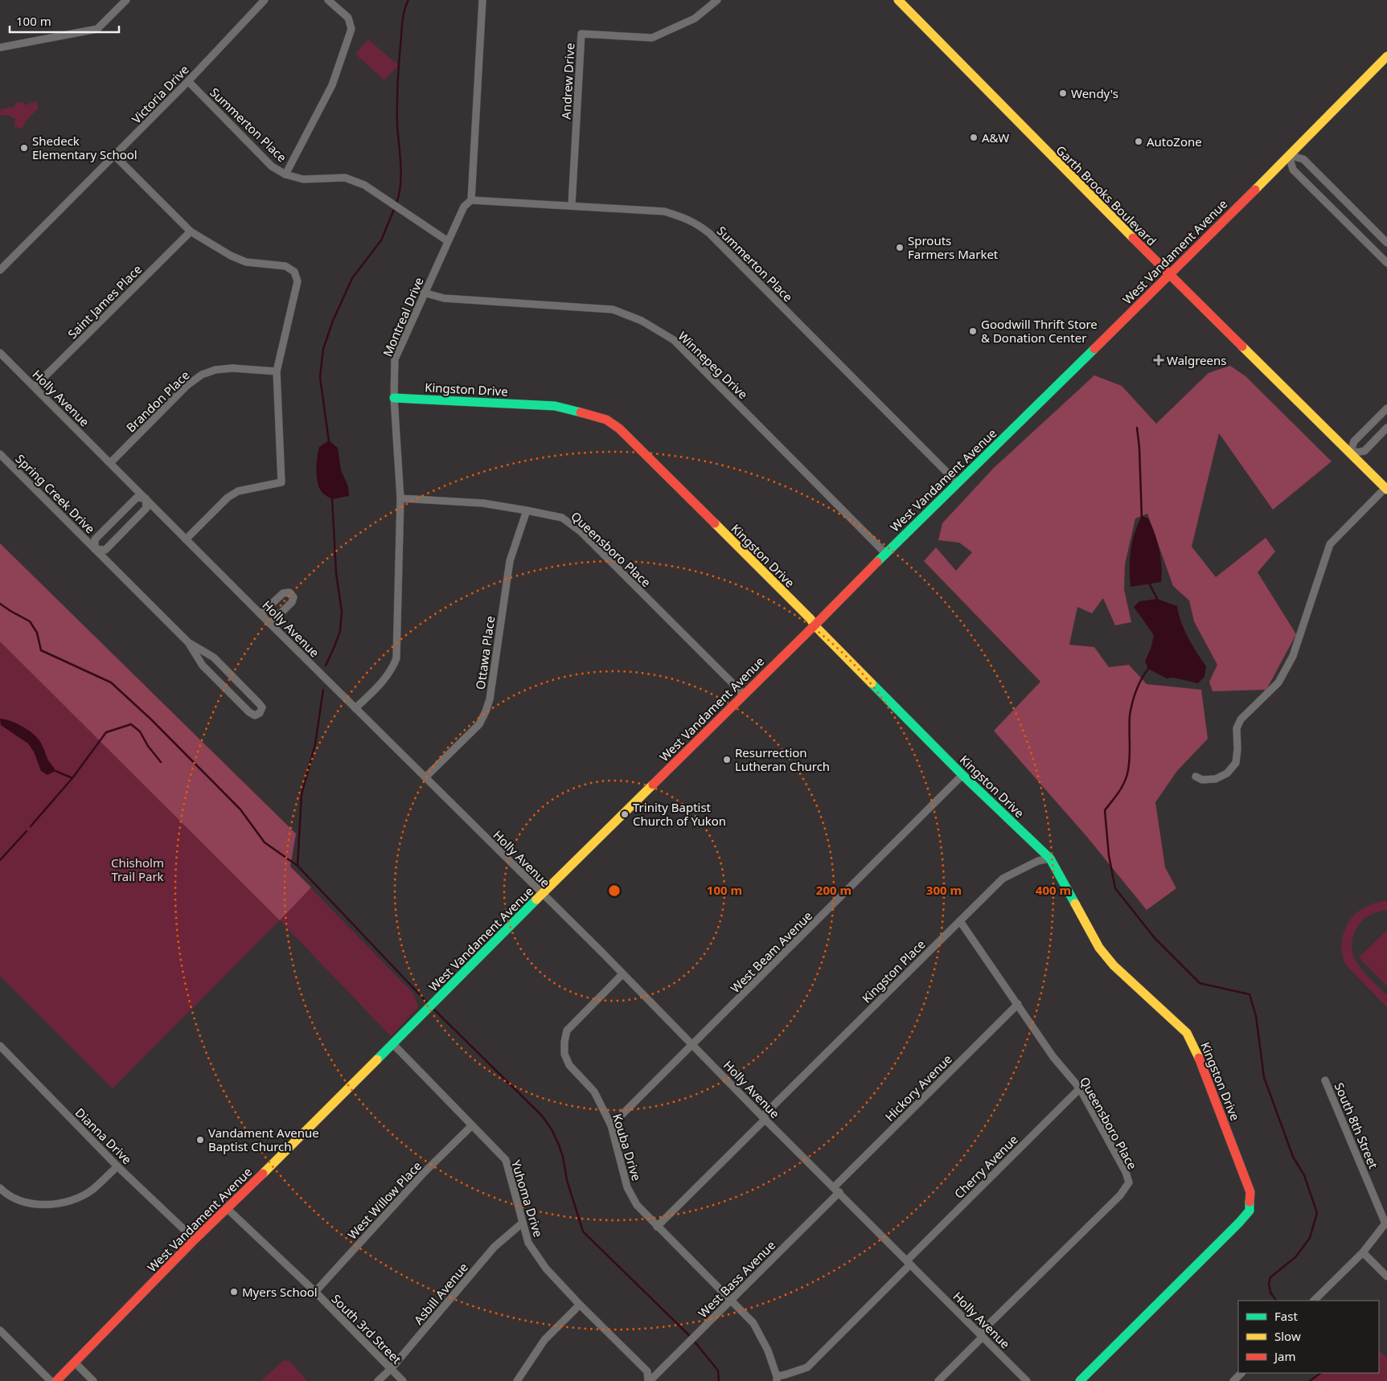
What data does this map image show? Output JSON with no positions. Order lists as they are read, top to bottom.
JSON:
{
  "streets": {
    "street": [
      "Andrew Drive",
      "Victoria Drive",
      "Summerton Place",
      "Garth Brooks Boulevard",
      "West Vandament Avenue",
      "Saint James Place",
      "Montreal Drive",
      "Winnepeg Drive",
      "Kingston Drive",
      "Holly Avenue",
      "Brandon Place",
      "Spring Creek Drive",
      "Queensboro Place",
      "Ottawa Place",
      "West Beam Avenue",
      "Kingston Place",
      "Hickory Avenue",
      "South 8th Street",
      "Dianna Drive",
      "Kouba Drive",
      "Cherry Avenue",
      "Yuhoma Drive",
      "West Willow Place",
      "West Bass Avenue",
      "Asbill Avenue",
      "South 3rd Street"
    ]
  },
  "crossings": [
    ["Andrew Drive", "Summerton Place"],
    ["Victoria Drive", "Summerton Place"],
    ["Summerton Place", "West Vandament Avenue"],
    ["Summerton Place", "Montreal Drive"],
    ["Garth Brooks Boulevard", "West Vandament Avenue"],
    ["West Vandament Avenue", "Winnepeg Drive"],
    ["West Vandament Avenue", "Kingston Drive"],
    ["West Vandament Avenue", "Holly Avenue"],
    ["West Vandament Avenue", "Queensboro Place"],
    ["West Vandament Avenue", "Dianna Drive"],
    ["West Vandament Avenue", "Yuhoma Drive"],
    ["West Vandament Avenue", "South 3rd Street"],
    ["Saint James Place", "Holly Avenue"],
    ["Montreal Drive", "Winnepeg Drive"],
    ["Montreal Drive", "Kingston Drive"],
    ["Montreal Drive", "Holly Avenue"],
    ["Montreal Drive", "Queensboro Place"],
    ["Kingston Drive", "West Beam Avenue"],
    ["Kingston Drive", "Kingston Place"],
    ["Holly Avenue", "Brandon Place"],
    ["Holly Avenue", "Spring Creek Drive"],
    ["Holly Avenue", "Queensboro Place"],
    ["Holly Avenue", "Ottawa Place"],
    ["Holly Avenue", "West Beam Avenue"],
    ["Holly Avenue", "Kingston Place"],
    ["Holly Avenue", "Hickory Avenue"],
    ["Holly Avenue", "Kouba Drive"],
    ["Holly Avenue", "Cherry Avenue"],
    ["Holly Avenue", "West Bass Avenue"],
    ["Queensboro Place", "Ottawa Place"],
    ["Queensboro Place", "Kingston Place"],
    ["Queensboro Place", "Hickory Avenue"],
    ["Queensboro Place", "Cherry Avenue"],
    ["West Beam Avenue", "Kouba Drive"],
    ["Kingston Place", "Kouba Drive"],
    ["Hickory Avenue", "West Bass Avenue"],
    ["Kouba Drive", "Cherry Avenue"],
    ["Kouba Drive", "West Bass Avenue"],
    ["Yuhoma Drive", "West Willow Place"],
    ["Yuhoma Drive", "West Bass Avenue"],
    ["Yuhoma Drive", "Asbill Avenue"],
    ["West Willow Place", "South 3rd Street"],
    ["Asbill Avenue", "South 3rd Street"]
  ],
  "parks": ["Chisholm Trail Park"],
  "places": {
    "other": [
      "Wendy's",
      "A&W",
      "AutoZone",
      "Shedeck Elementary School",
      "Sprouts Farmers Market",
      "Goodwill Thrift Store & Donation Center",
      "Resurrection Lutheran Church",
      "Trinity Baptist Church of Yukon",
      "Vandament Avenue Baptist Church",
      "Myers School"
    ],
    "health": ["Walgreens"]
  },
  "legend": ["Fast", "Slow", "Jam"],
  "scale_bar": "100 m",
  "rings": [
    "100 m",
    "200 m",
    "300 m",
    "400 m"
  ]
}
